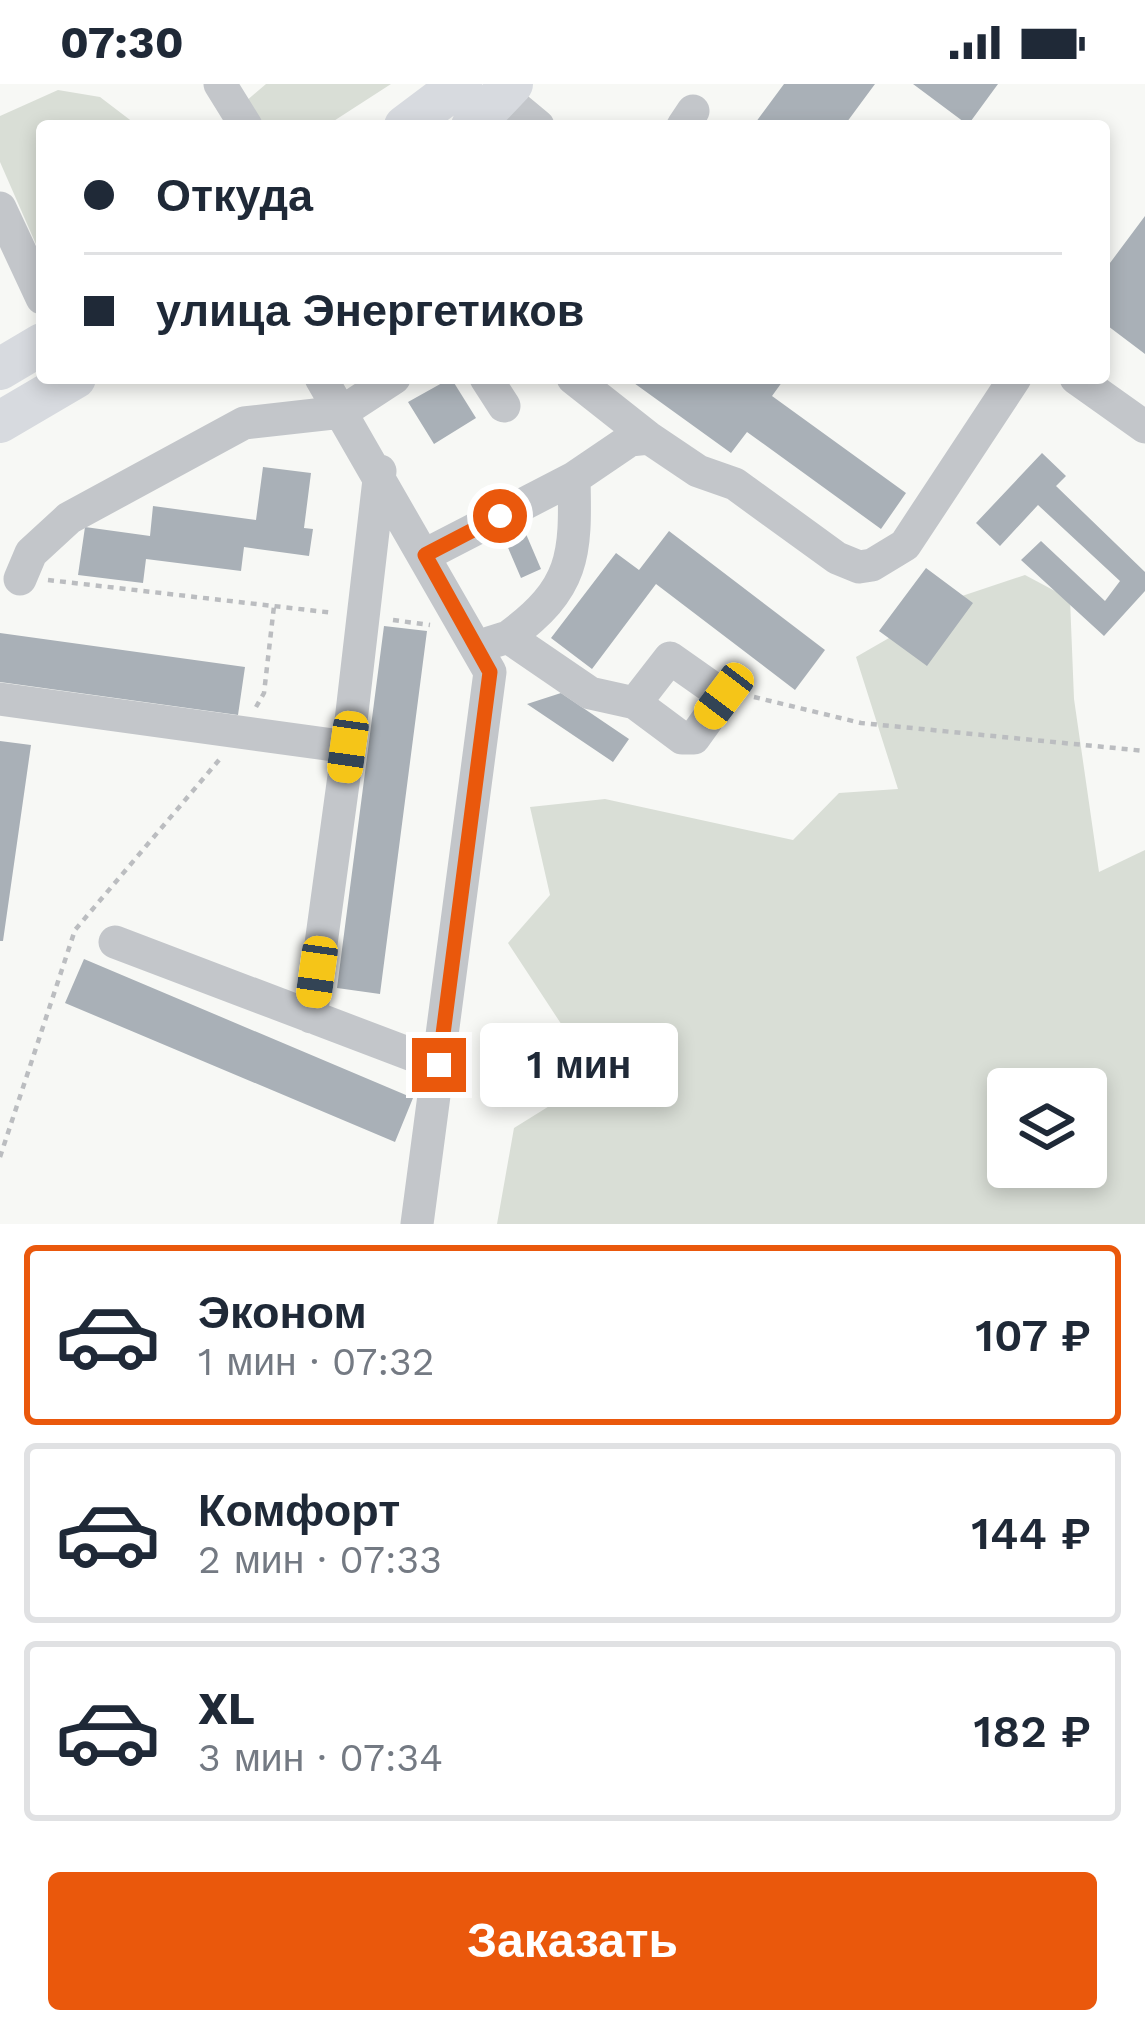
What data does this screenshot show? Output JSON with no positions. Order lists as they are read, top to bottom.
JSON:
{
  "page": {
    "status": "07:30",
    "banner": ["Откуда", "улица Энергетиков"],
    "bubble": "1 мин",
    "list": [
      {
        "name": "Эконом",
        "note": "1 мин · 07:32",
        "value": "107 ₽"
      },
      {
        "name": "Комфорт",
        "note": "2 мин · 07:33",
        "value": "144 ₽"
      },
      {
        "name": "XL",
        "note": "3 мин · 07:34",
        "value": "182 ₽"
      }
    ],
    "buttons": "Заказать"
  }
}
